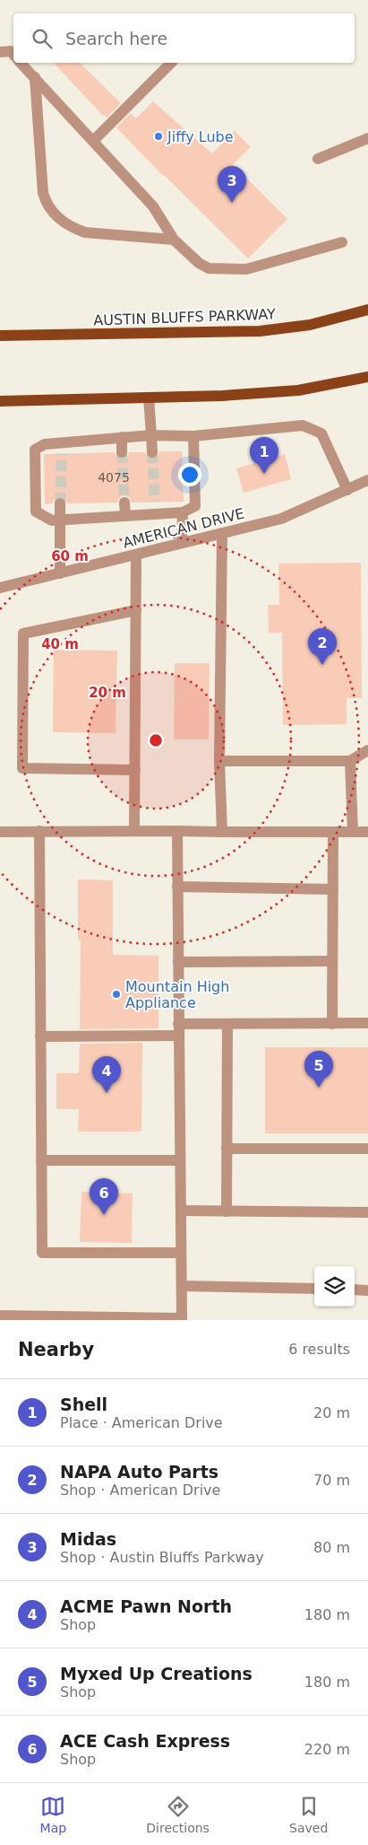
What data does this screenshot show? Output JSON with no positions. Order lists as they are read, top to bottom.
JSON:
{
  "streets": {
    "main road": ["AUSTIN BLUFFS PARKWAY"],
    "street": ["AMERICAN DRIVE"]
  },
  "places": ["Jiffy Lube", "Mountain High Appliance"],
  "house_numbers": ["4075"],
  "page": {
    "search": "Search here",
    "pins": [
      "3",
      "1",
      "2",
      "5",
      "4",
      "6"
    ],
    "heading": ["Nearby", "6 results"],
    "list": [
      {
        "mark": "1",
        "name": "Shell",
        "note": "Place · American Drive",
        "value": "20 m"
      },
      {
        "mark": "2",
        "name": "NAPA Auto Parts",
        "note": "Shop · American Drive",
        "value": "70 m"
      },
      {
        "mark": "3",
        "name": "Midas",
        "note": "Shop · Austin Bluffs Parkway",
        "value": "80 m"
      },
      {
        "mark": "4",
        "name": "ACME Pawn North",
        "note": "Shop",
        "value": "180 m"
      },
      {
        "mark": "5",
        "name": "Myxed Up Creations",
        "note": "Shop",
        "value": "180 m"
      },
      {
        "mark": "6",
        "name": "ACE Cash Express",
        "note": "Shop",
        "value": "220 m"
      }
    ],
    "nav": ["Map", "Directions", "Saved"]
  },
  "rings": ["60 m", "40 m", "20 m"]
}
